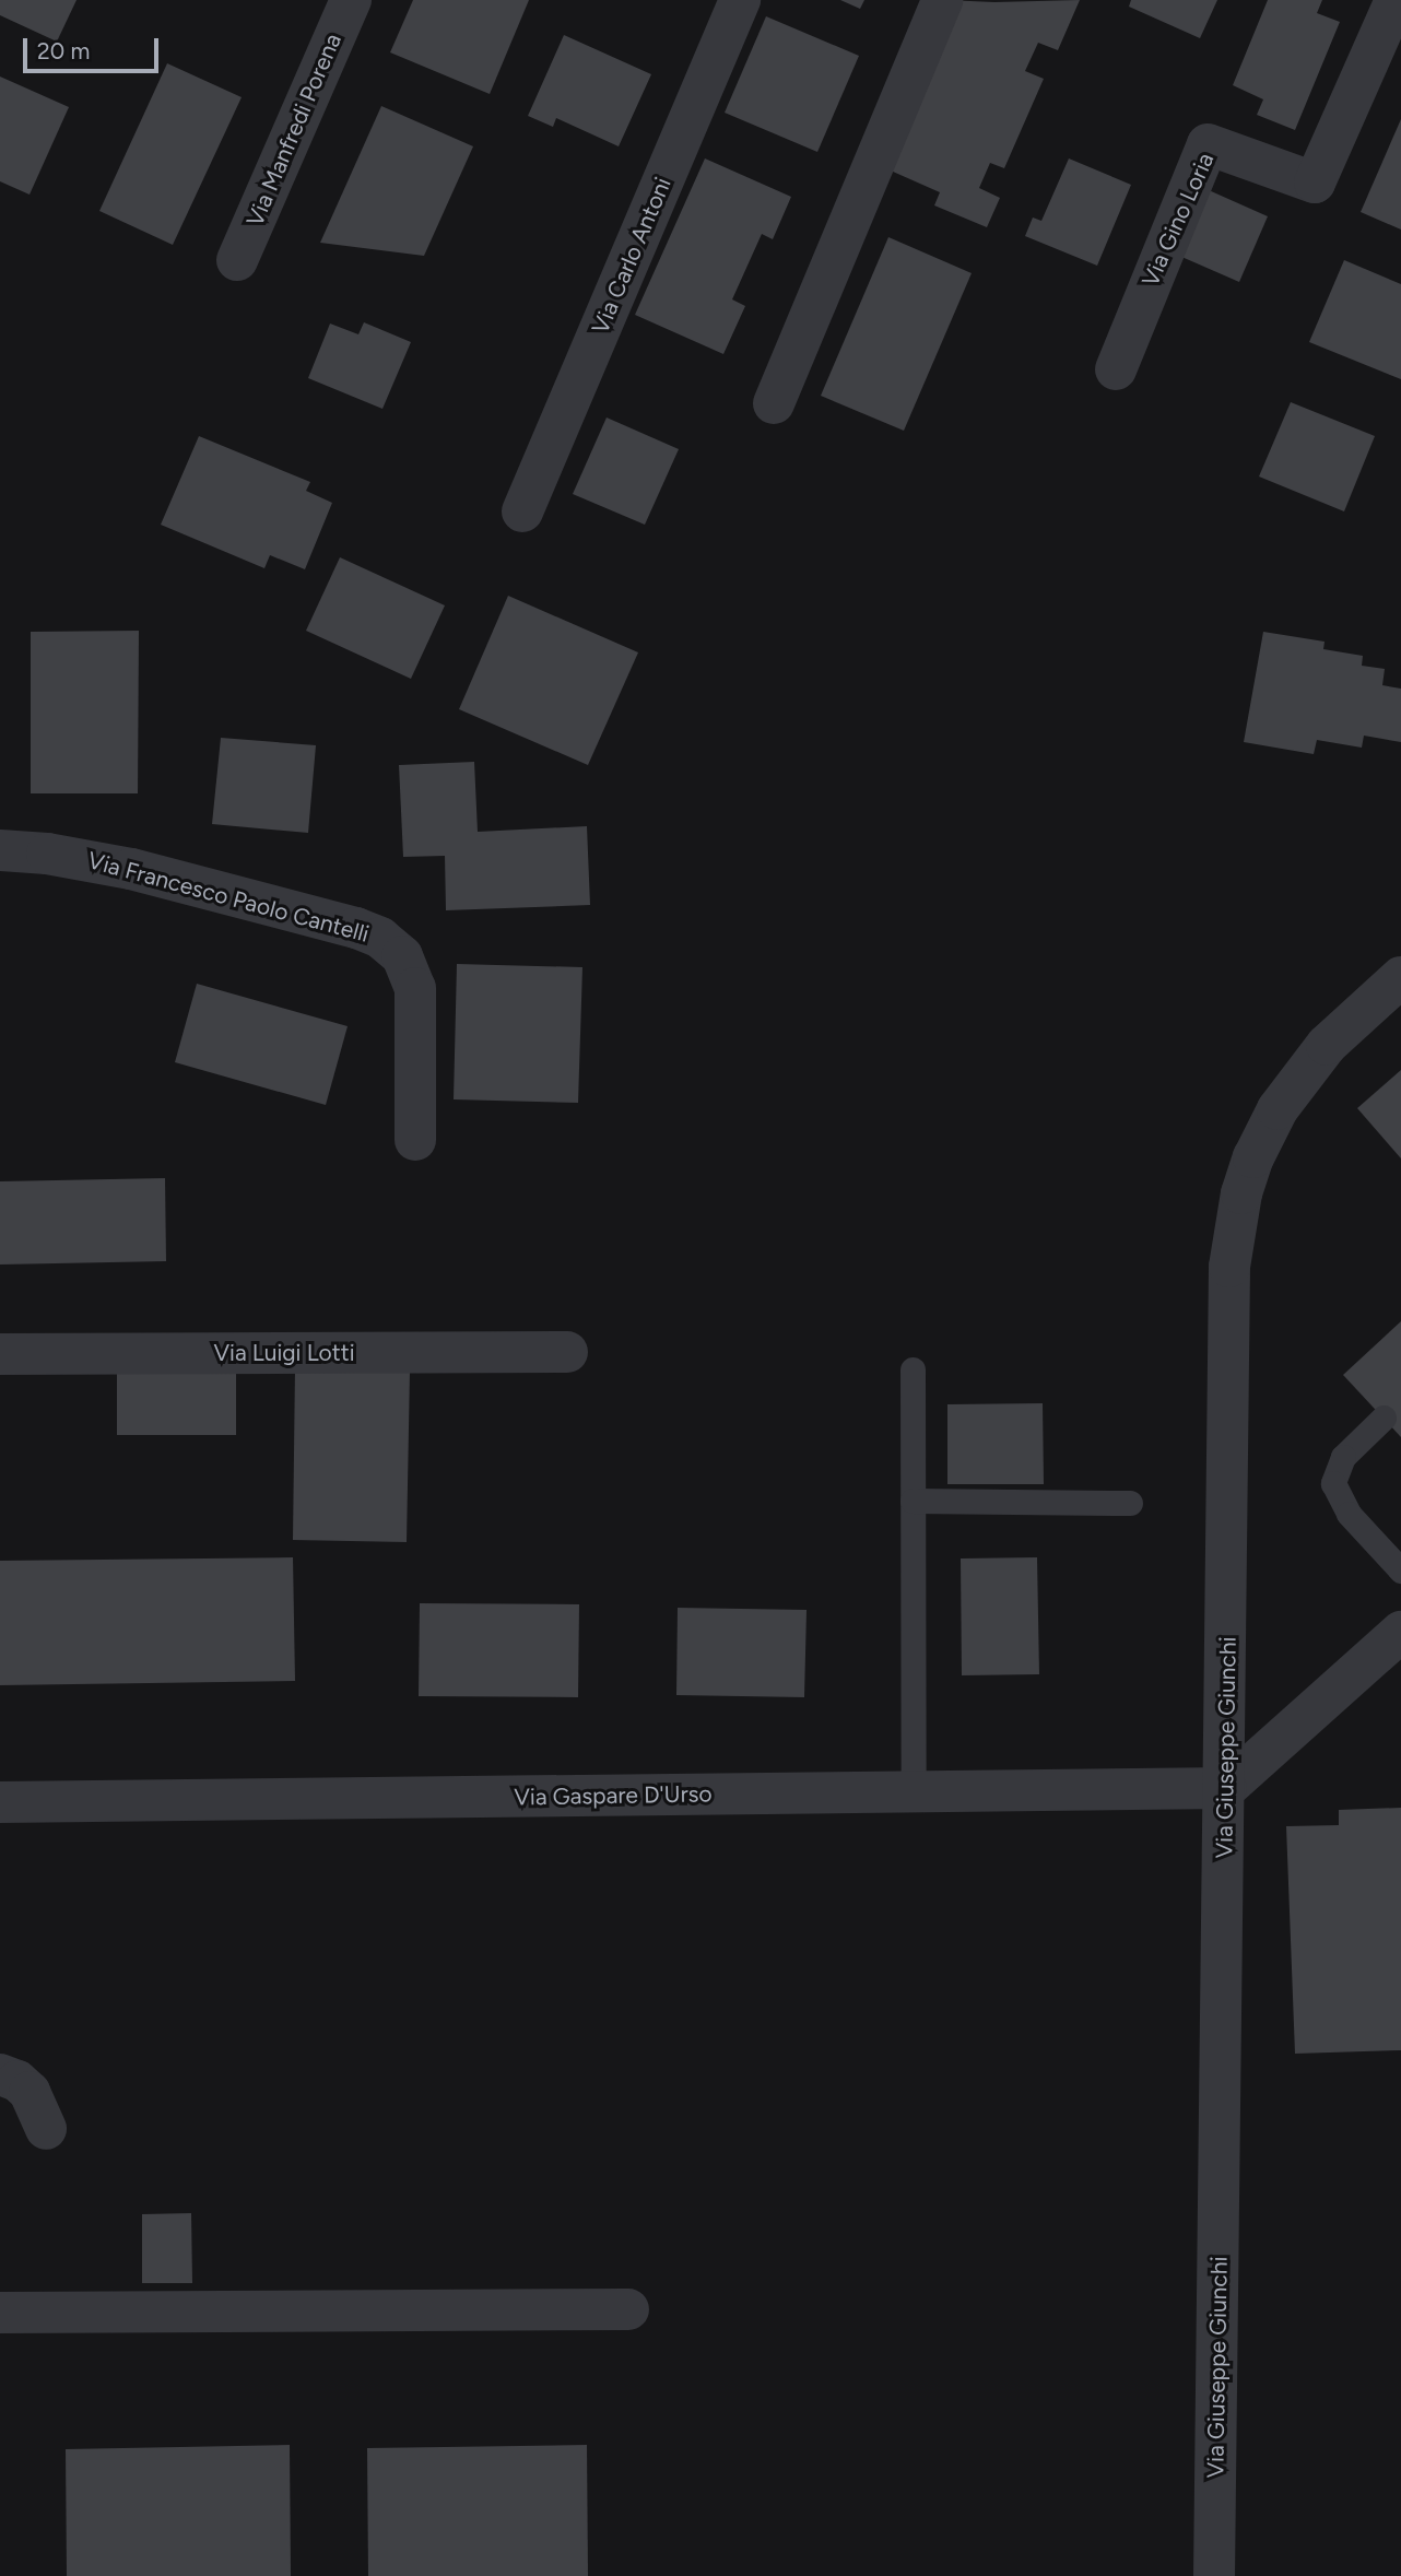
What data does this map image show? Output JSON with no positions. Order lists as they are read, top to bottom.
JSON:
{
  "streets": {
    "street": [
      "Via Manfredi Porena",
      "Via Gino Loria",
      "Via Carlo Antoni",
      "Via Francesco Paolo Cantelli",
      "Via Luigi Lotti",
      "Via Giuseppe Giunchi",
      "Via Gaspare D'Urso"
    ]
  },
  "crossings": [
    ["Via Giuseppe Giunchi", "Via Gaspare D'Urso"]
  ],
  "scale_bar": "20 m"
}
